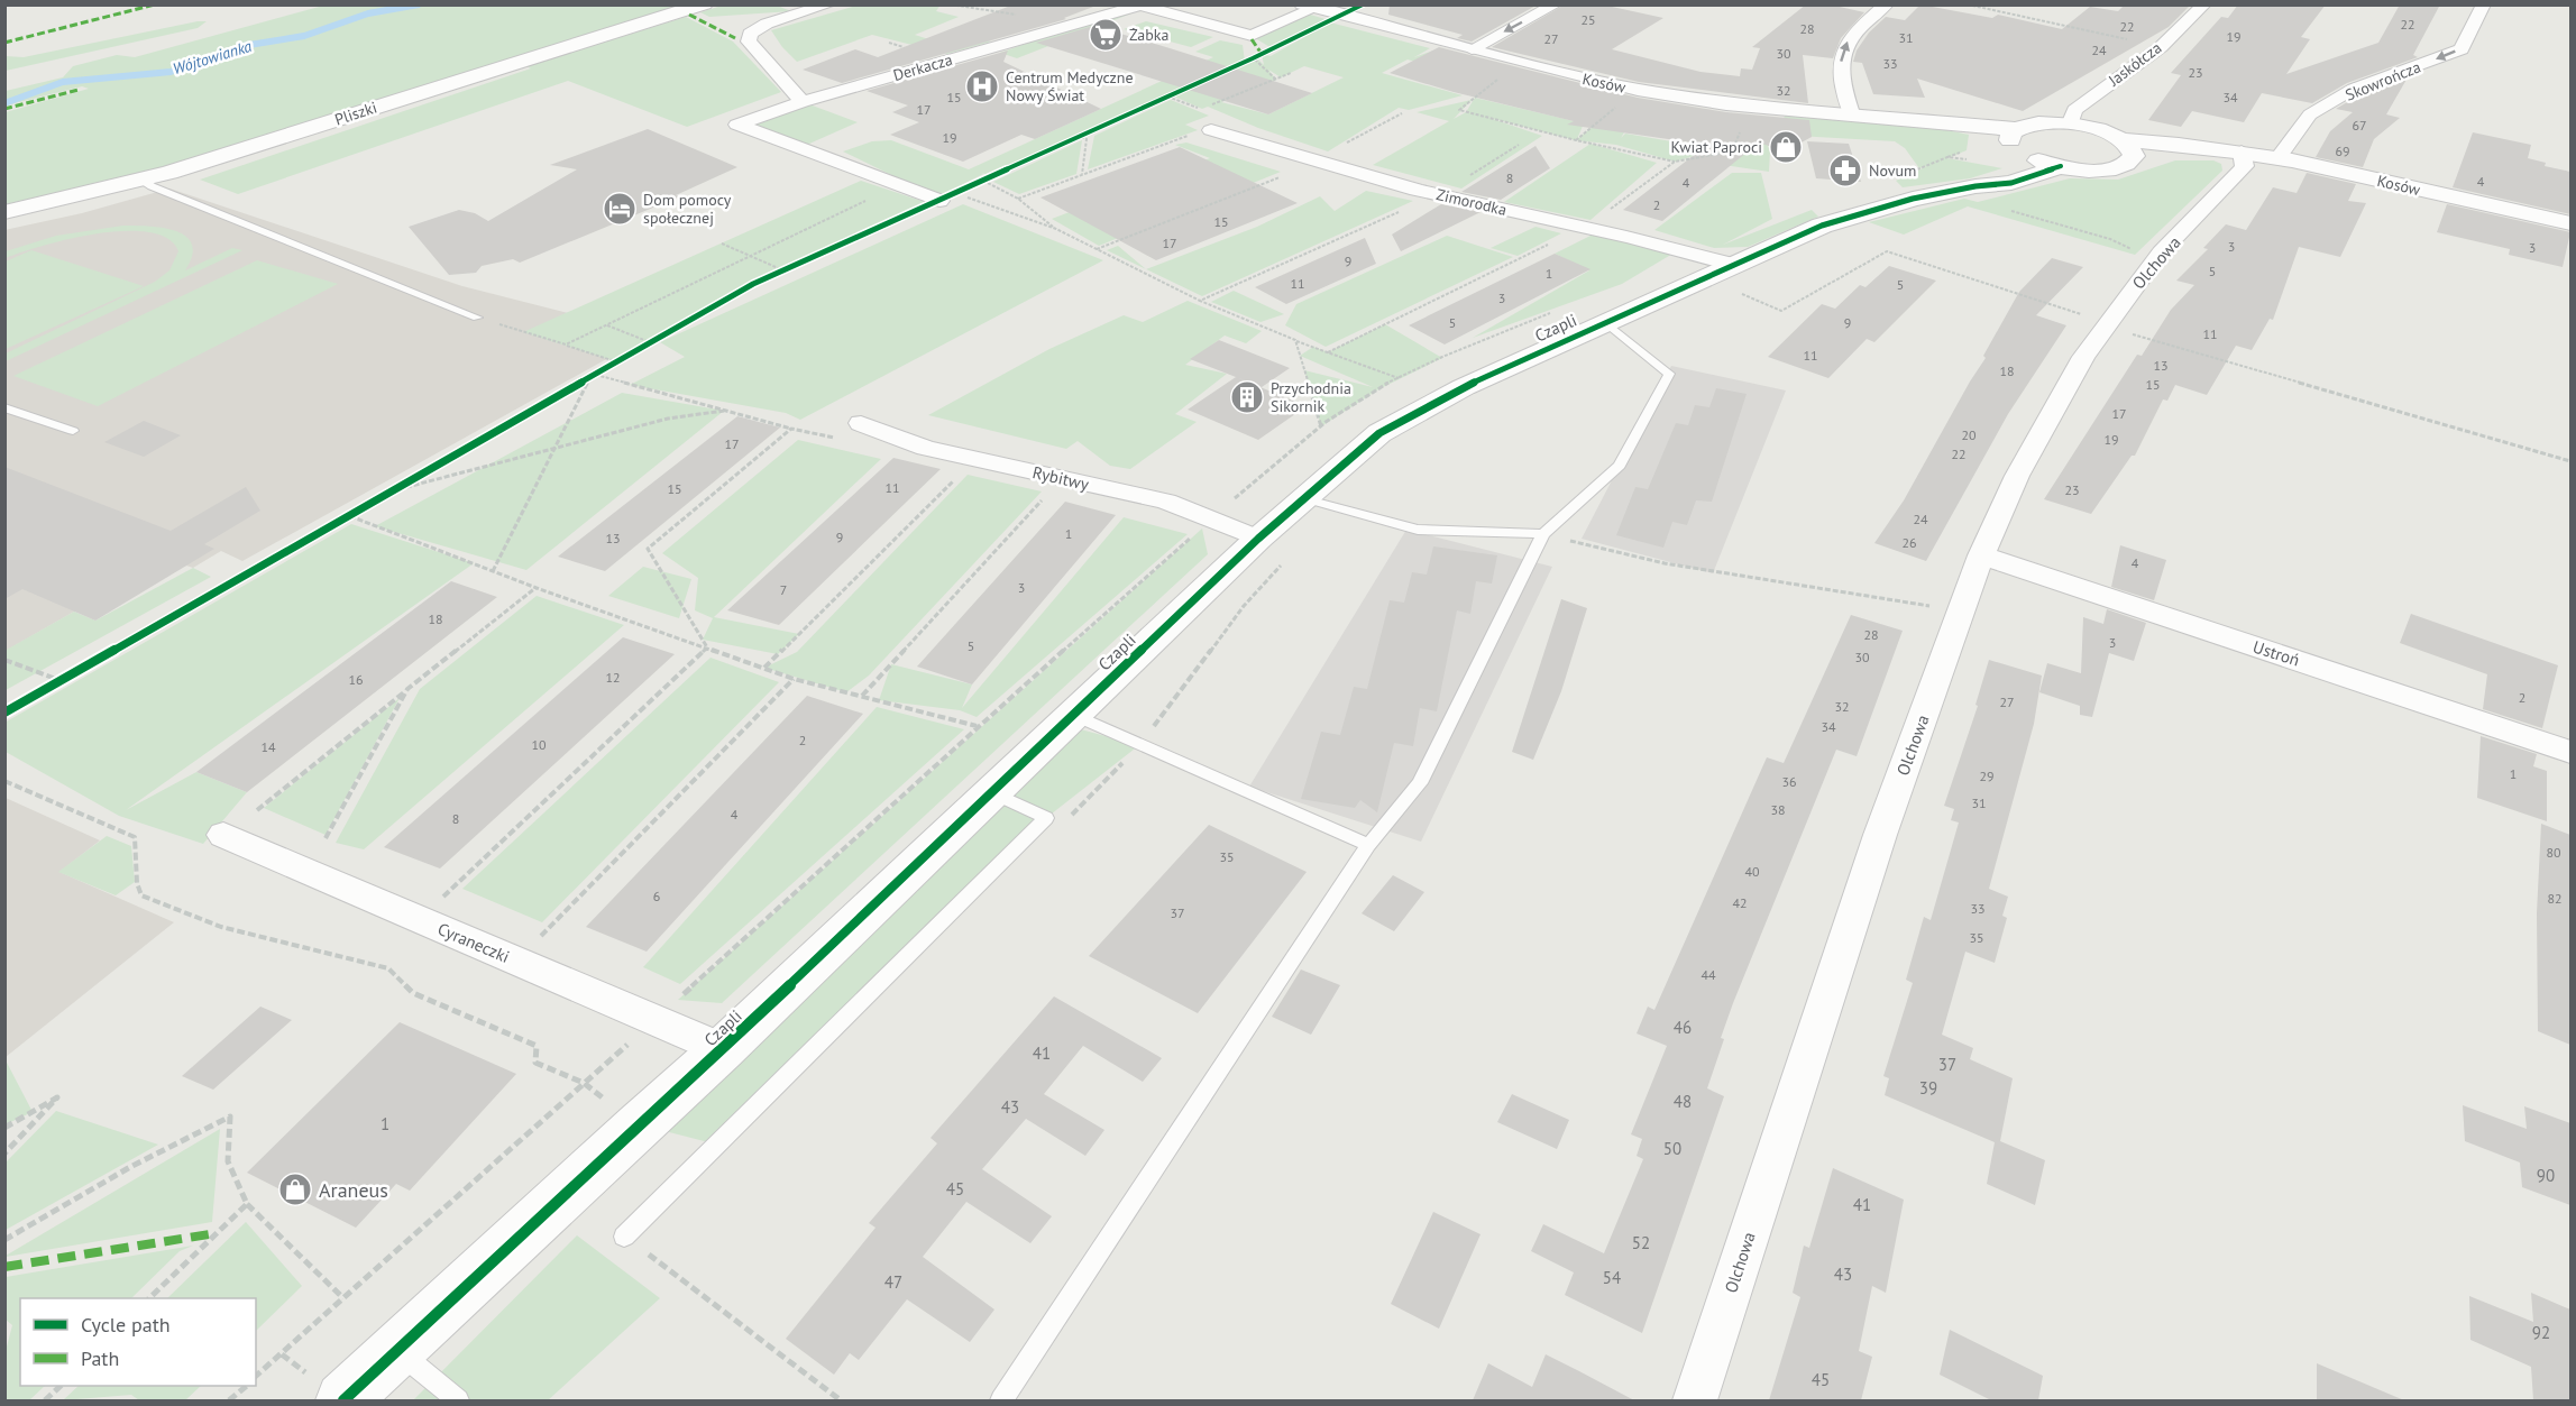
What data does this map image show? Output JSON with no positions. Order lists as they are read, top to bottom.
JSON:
{
  "streets": {
    "street": [
      "Jaskółcza",
      "Derkacza",
      "Skowrończa",
      "Kosów",
      "Pliszki",
      "Zimorodka",
      "Olchowa",
      "Czapli",
      "Rybitwy",
      "Ustroń",
      "Cyraneczki"
    ]
  },
  "crossings": [
    ["Derkacza", "Kosów"],
    ["Skowrończa", "Kosów"],
    ["Kosów", "Olchowa"],
    ["Kosów", "Czapli"],
    ["Zimorodka", "Czapli"],
    ["Olchowa", "Ustroń"],
    ["Czapli", "Rybitwy"],
    ["Czapli", "Cyraneczki"]
  ],
  "one_way": ["Skowrończa"],
  "water": ["Wójtowianka"],
  "places": {
    "supermarket": ["Żabka"],
    "hospital": ["Centrum Medyczne Nowy Świat"],
    "shop": ["Kwiat Paproci", "Araneus"],
    "pharmacy": ["Novum"],
    "hotel": ["Dom pomocy społecznej"],
    "building": ["Przychodnia Sikornik"]
  },
  "house_numbers": [
    "25",
    "22",
    "22",
    "28",
    "19",
    "31",
    "27",
    "24",
    "30",
    "33",
    "23",
    "32",
    "15",
    "34",
    "17",
    "67",
    "19",
    "69",
    "8",
    "4",
    "4",
    "2",
    "15",
    "17",
    "3",
    "3",
    "9",
    "5",
    "1",
    "11",
    "5",
    "3",
    "5",
    "9",
    "11",
    "11",
    "13",
    "18",
    "15",
    "17",
    "20",
    "19",
    "17",
    "22",
    "11",
    "15",
    "23",
    "24",
    "1",
    "9",
    "13",
    "26",
    "4",
    "3",
    "7",
    "18",
    "28",
    "3",
    "5",
    "30",
    "12",
    "16",
    "2",
    "27",
    "32",
    "34",
    "2",
    "10",
    "14",
    "1",
    "29",
    "36",
    "31",
    "38",
    "4",
    "8",
    "80",
    "35",
    "40",
    "6",
    "82",
    "42",
    "33",
    "37",
    "35",
    "44",
    "46",
    "41",
    "37",
    "39",
    "48",
    "43",
    "1",
    "50",
    "90",
    "45",
    "41",
    "52",
    "43",
    "54",
    "47",
    "92",
    "45"
  ],
  "legend": ["Cycle path", "Path"]
}
